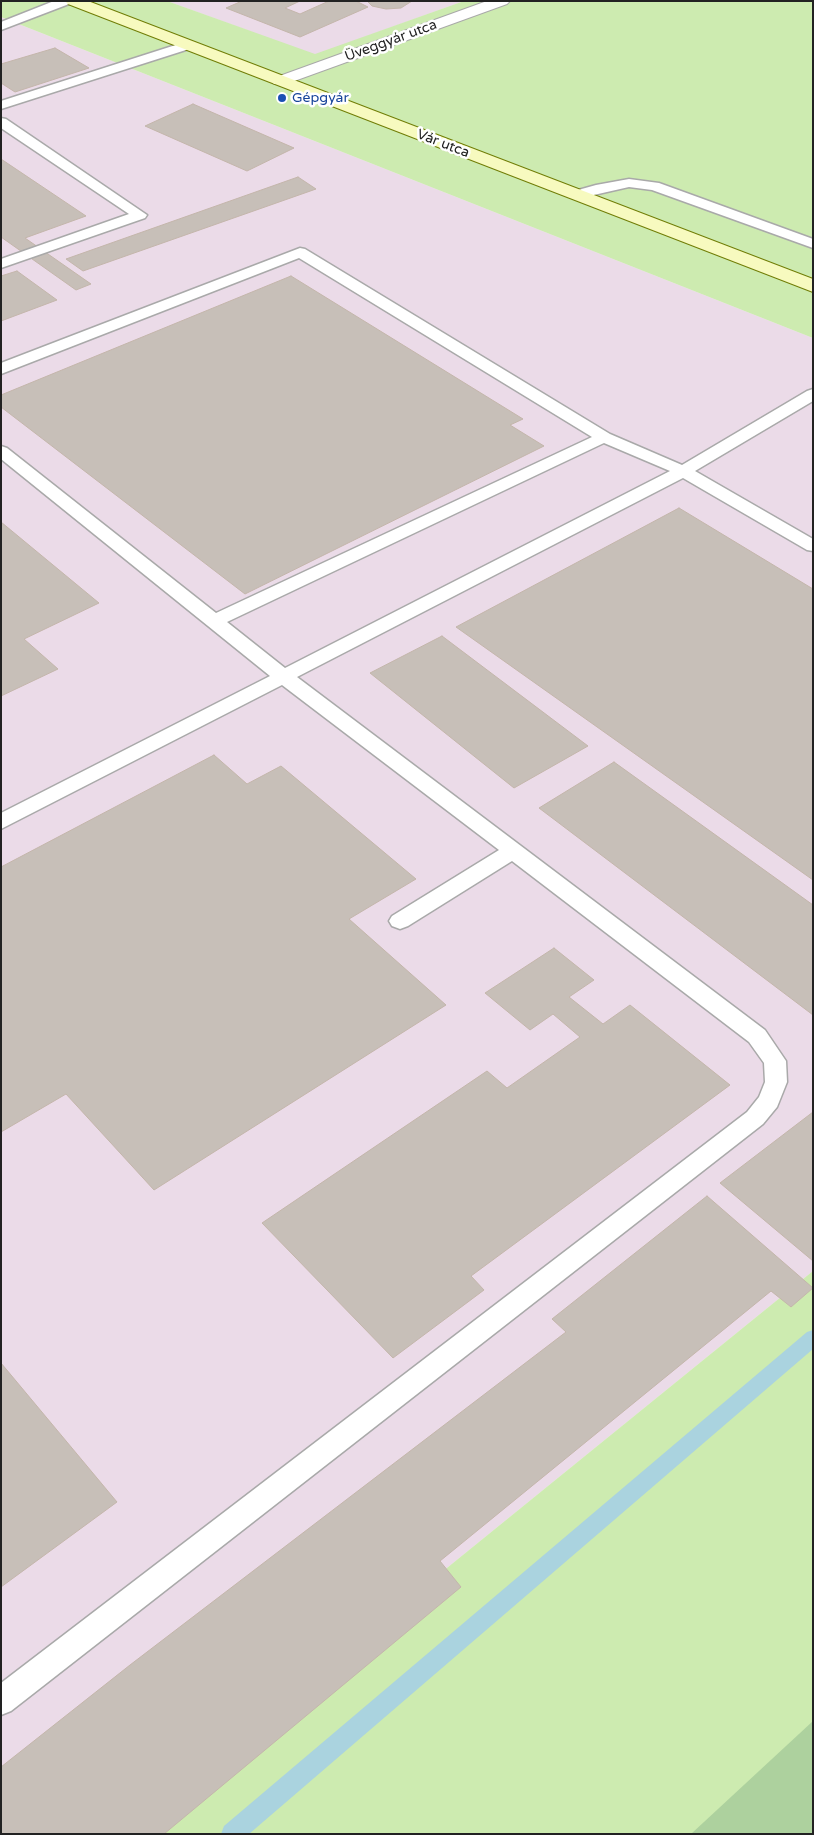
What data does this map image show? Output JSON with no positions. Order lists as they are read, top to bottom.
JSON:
{
  "streets": {
    "main road": ["Vár utca"],
    "street": ["Üveggyár utca"]
  },
  "crossings": [
    ["Üveggyár utca", "Vár utca"]
  ],
  "places": ["Gépgyár"]
}
